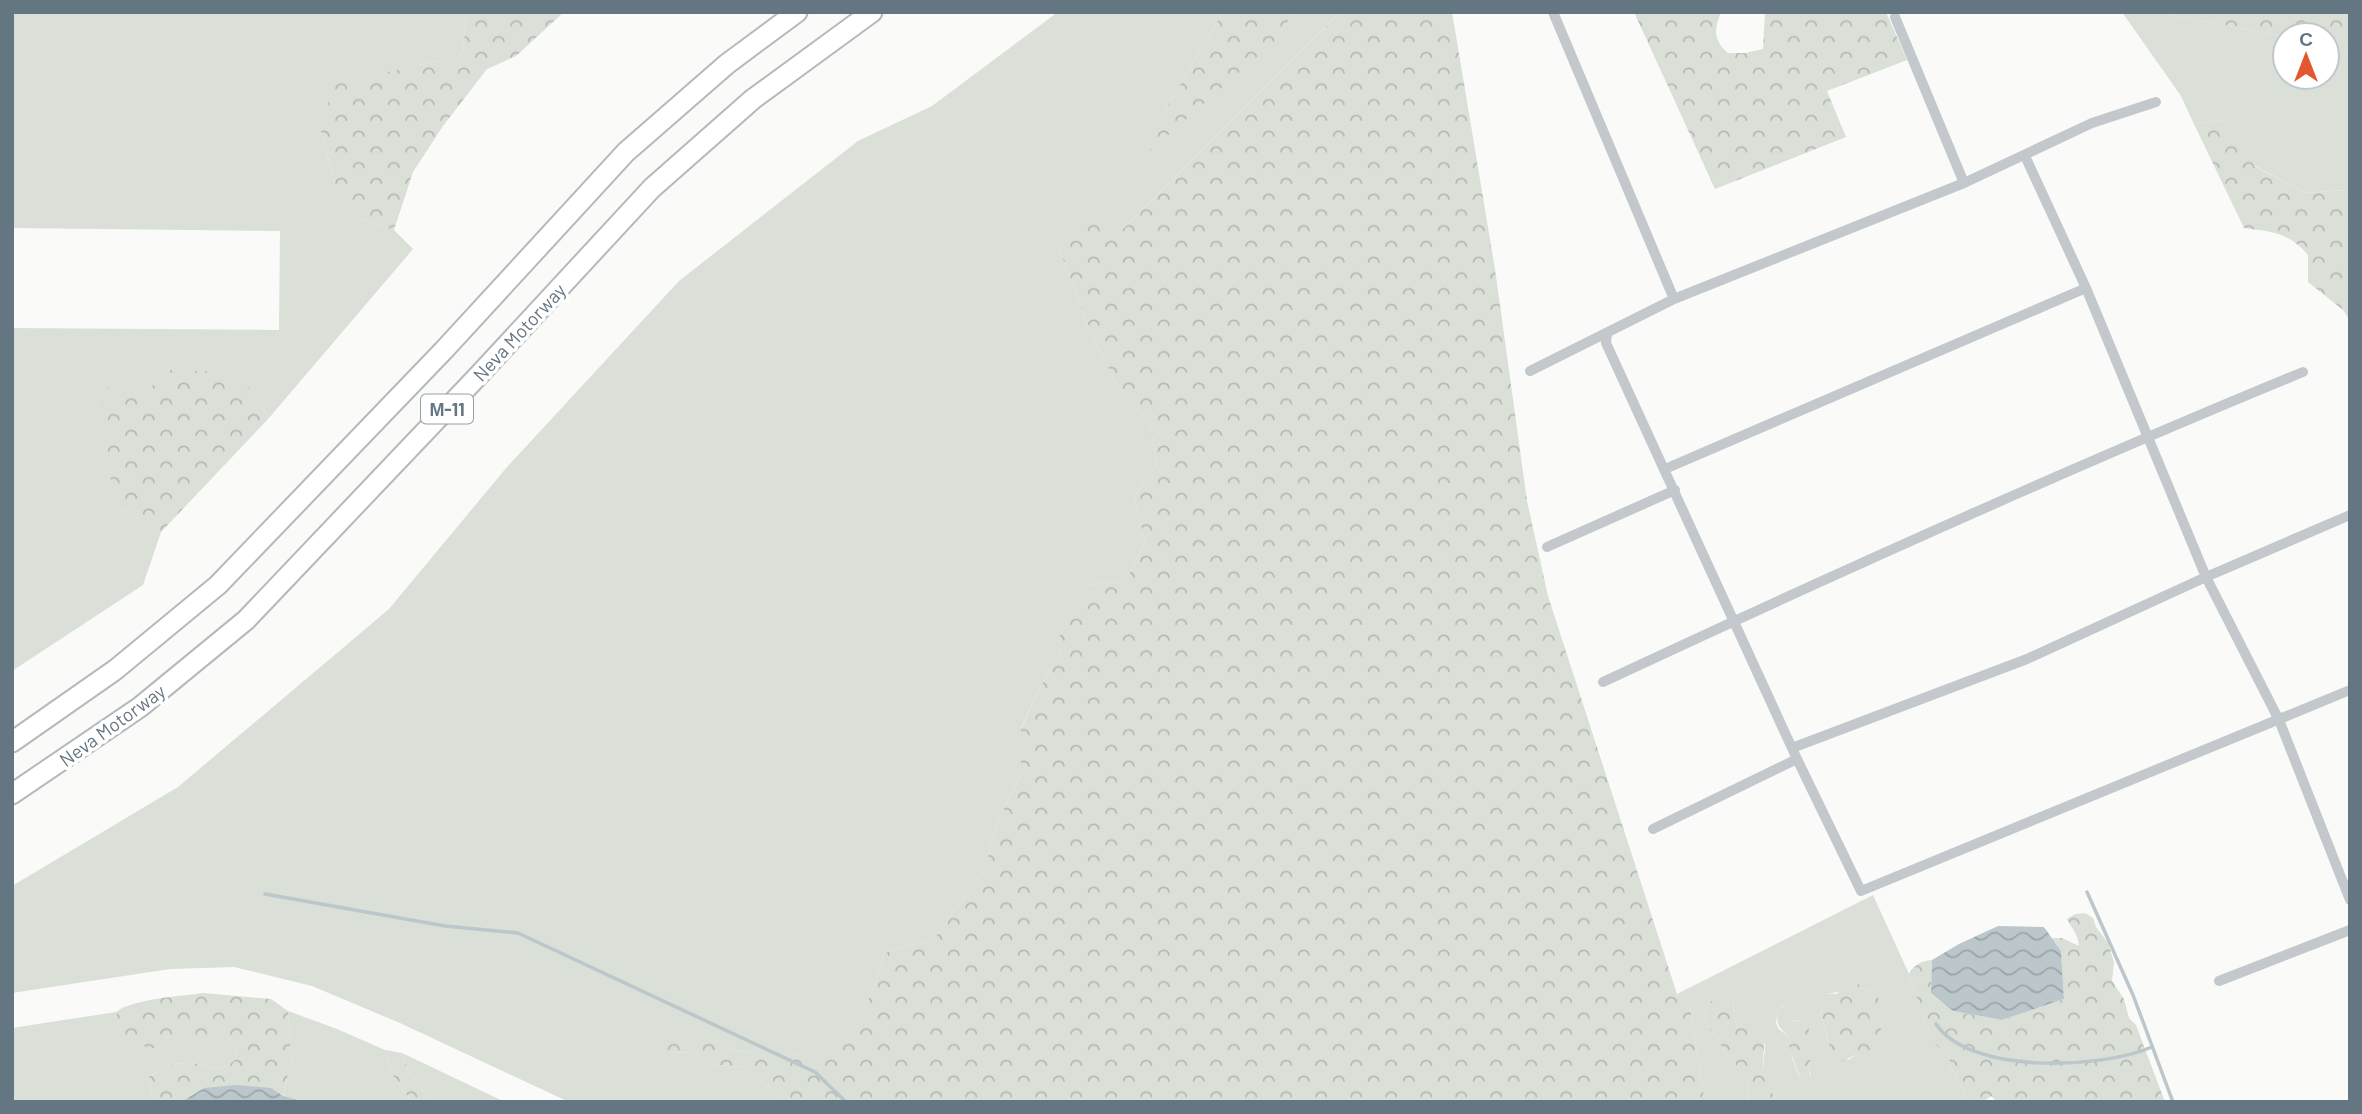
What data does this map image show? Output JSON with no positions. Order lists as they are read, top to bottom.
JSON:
{
  "streets": {
    "highway": ["Neva Motorway", "М-11"]
  },
  "north": "top"
}
